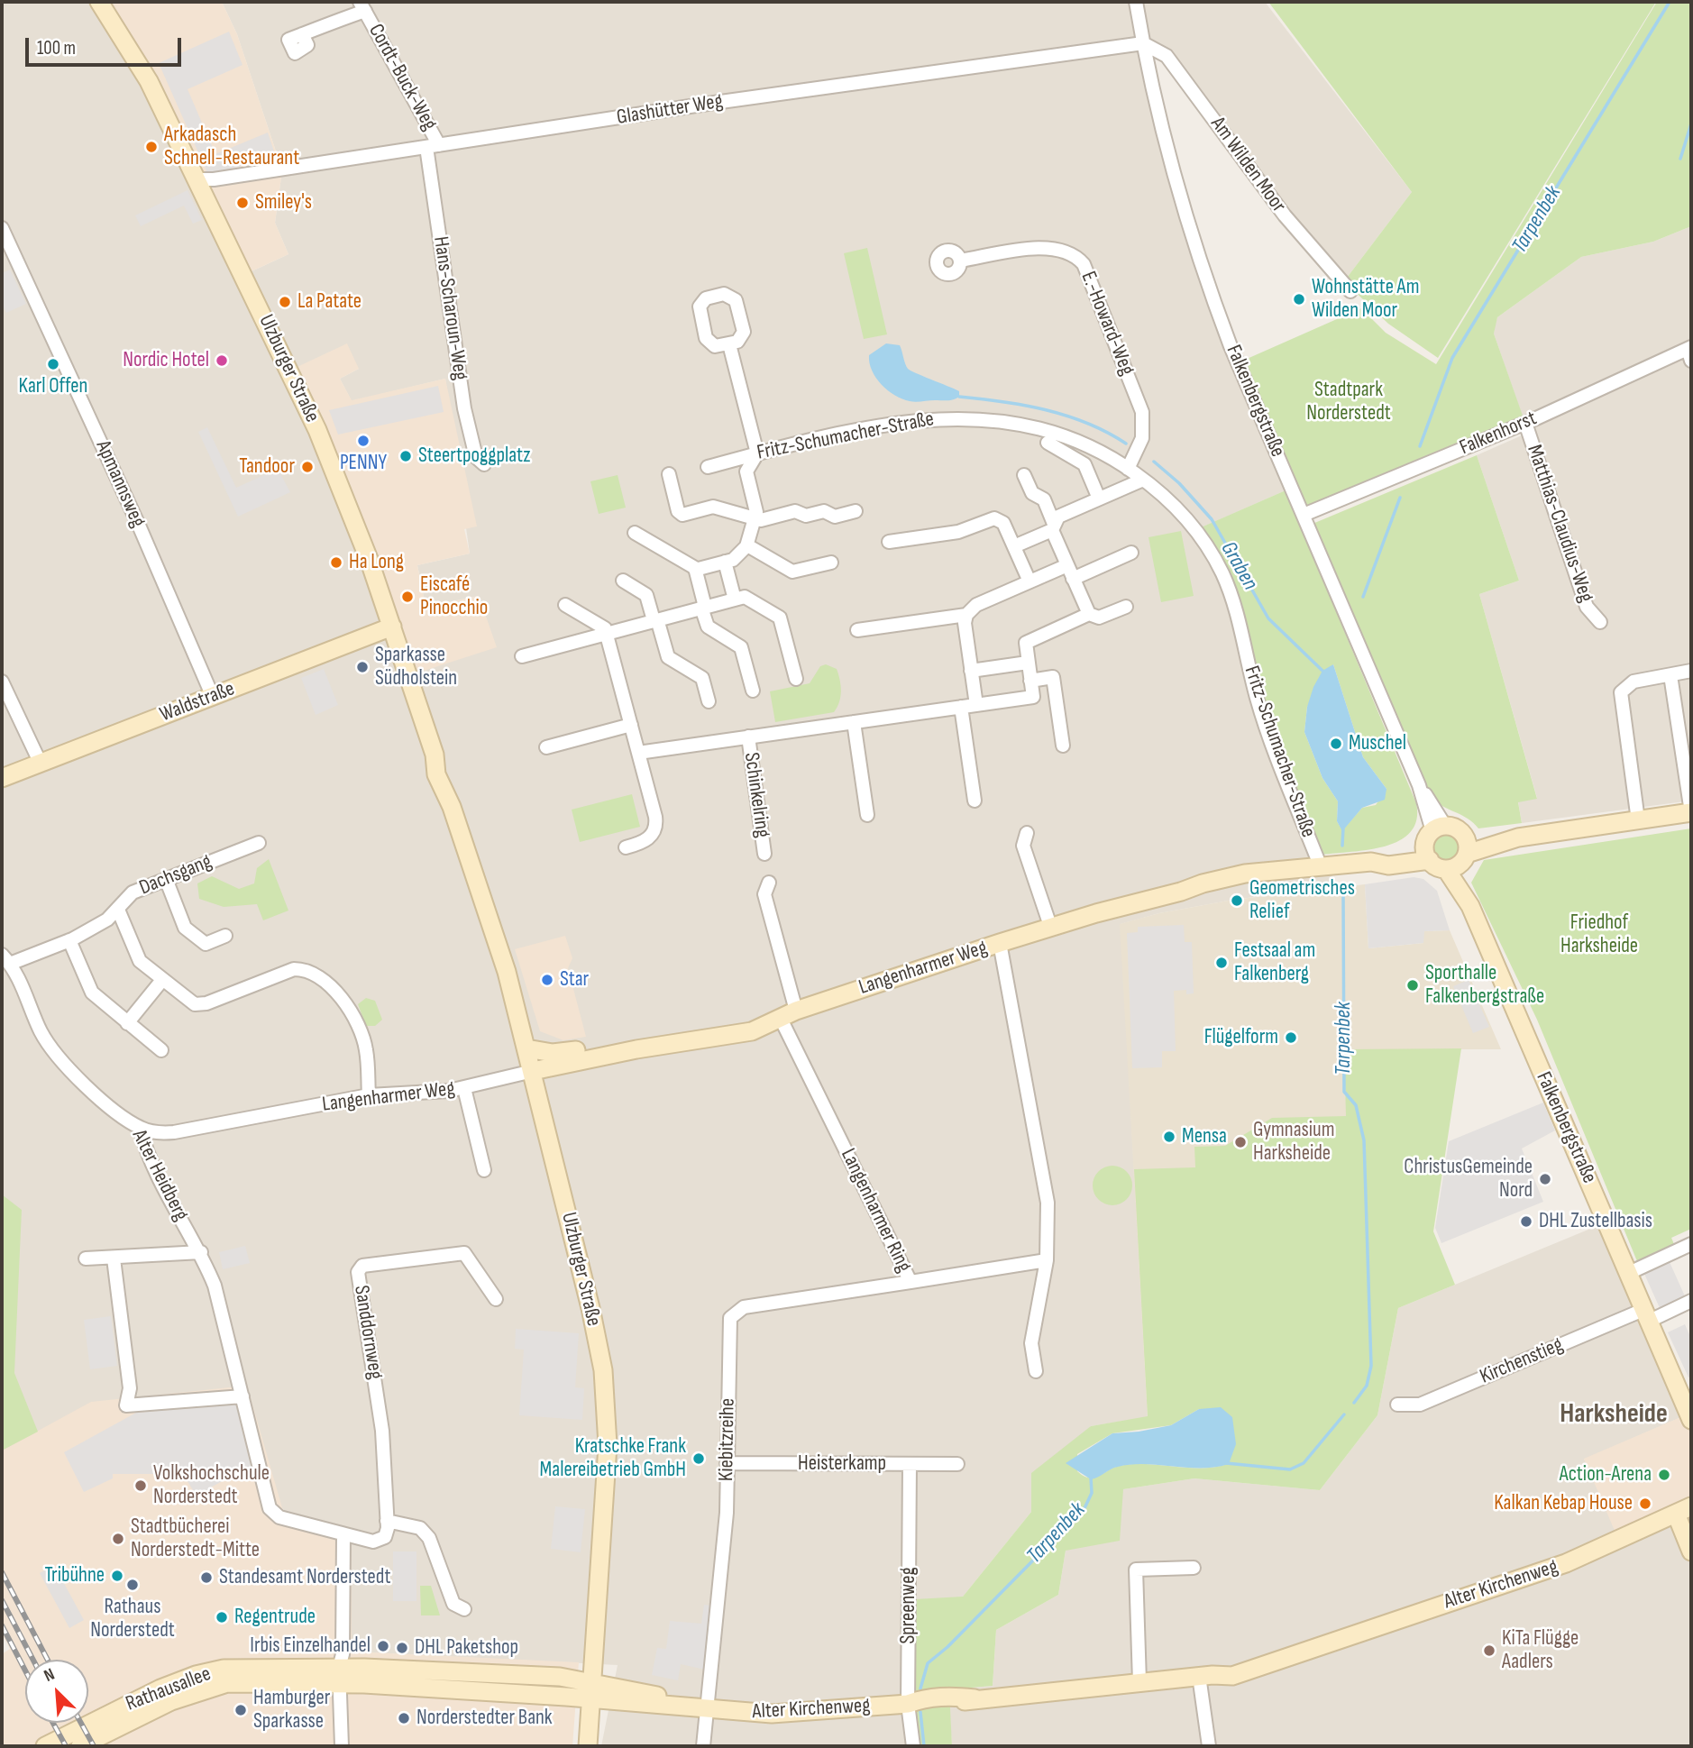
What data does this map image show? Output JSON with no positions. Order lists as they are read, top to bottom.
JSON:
{
  "streets": {
    "main road": [
      "Ulzburger Straße",
      "Falkenbergstraße",
      "Waldstraße",
      "Langenharmer Weg",
      "Alter Kirchenweg",
      "Rathausallee"
    ],
    "street": [
      "Cordt-Buck-Weg",
      "Glashütter Weg",
      "Am Wilden Moor",
      "Hans-Scharoun-Weg",
      "E.-Howard-Weg",
      "Falkenhorst",
      "Fritz-Schumacher-Straße",
      "Apmannsweg",
      "Matthias-Claudius-Weg",
      "Schinkelring",
      "Dachsgang",
      "Alter Heidberg",
      "Langenharmer Ring",
      "Sanddornweg",
      "Kirchenstieg",
      "Kiebitzreihe",
      "Heisterkamp",
      "Spreenweg"
    ]
  },
  "crossings": [
    ["Cordt-Buck-Weg", "Glashütter Weg"],
    ["Cordt-Buck-Weg", "Hans-Scharoun-Weg"],
    ["Glashütter Weg", "Am Wilden Moor"],
    ["Glashütter Weg", "Hans-Scharoun-Weg"],
    ["Glashütter Weg", "Ulzburger Straße"],
    ["Glashütter Weg", "Falkenbergstraße"],
    ["Am Wilden Moor", "Falkenbergstraße"],
    ["E.-Howard-Weg", "Fritz-Schumacher-Straße"],
    ["Ulzburger Straße", "Waldstraße"],
    ["Ulzburger Straße", "Langenharmer Weg"],
    ["Ulzburger Straße", "Alter Kirchenweg"],
    ["Ulzburger Straße", "Rathausallee"],
    ["Falkenbergstraße", "Falkenhorst"],
    ["Falkenbergstraße", "Langenharmer Weg"],
    ["Falkenbergstraße", "Kirchenstieg"],
    ["Falkenhorst", "Matthias-Claudius-Weg"],
    ["Fritz-Schumacher-Straße", "Langenharmer Weg"],
    ["Apmannsweg", "Waldstraße"],
    ["Dachsgang", "Alter Heidberg"],
    ["Langenharmer Weg", "Alter Heidberg"],
    ["Langenharmer Weg", "Langenharmer Ring"],
    ["Alter Heidberg", "Sanddornweg"],
    ["Langenharmer Ring", "Kiebitzreihe"],
    ["Kiebitzreihe", "Heisterkamp"],
    ["Kiebitzreihe", "Alter Kirchenweg"],
    ["Heisterkamp", "Spreenweg"],
    ["Alter Kirchenweg", "Spreenweg"],
    ["Alter Kirchenweg", "Rathausallee"]
  ],
  "districts": ["Harksheide"],
  "water": ["Tarpenbek", "Graben"],
  "parks": ["Stadtpark Norderstedt", "Friedhof Harksheide"],
  "places": [
    "Arkadasch Schnell-Restaurant",
    "Smiley's",
    "Wohnstätte Am Wilden Moor",
    "La Patate",
    "Nordic Hotel",
    "Karl Offen",
    "PENNY",
    "Steertpoggplatz",
    "Tandoor",
    "Ha Long",
    "Eiscafé Pinocchio",
    "Sparkasse Südholstein",
    "Muschel",
    "Geometrisches Relief",
    "Festsaal am Falkenberg",
    "Star",
    "Sporthalle Falkenbergstraße",
    "Flügelform",
    "Mensa",
    "Gymnasium Harksheide",
    "ChristusGemeinde Nord",
    "DHL Zustellbasis",
    "Kratschke Frank Malereibetrieb GmbH",
    "Action-Arena",
    "Volkshochschule Norderstedt",
    "Kalkan Kebap House",
    "Stadtbücherei Norderstedt-Mitte",
    "Tribühne",
    "Standesamt Norderstedt",
    "Rathaus Norderstedt",
    "Regentrude",
    "Irbis Einzelhandel",
    "DHL Paketshop",
    "KiTa Flügge Aadlers",
    "Hamburger Sparkasse",
    "Norderstedter Bank"
  ],
  "scale_bar": "100 m",
  "north": "top left"
}
